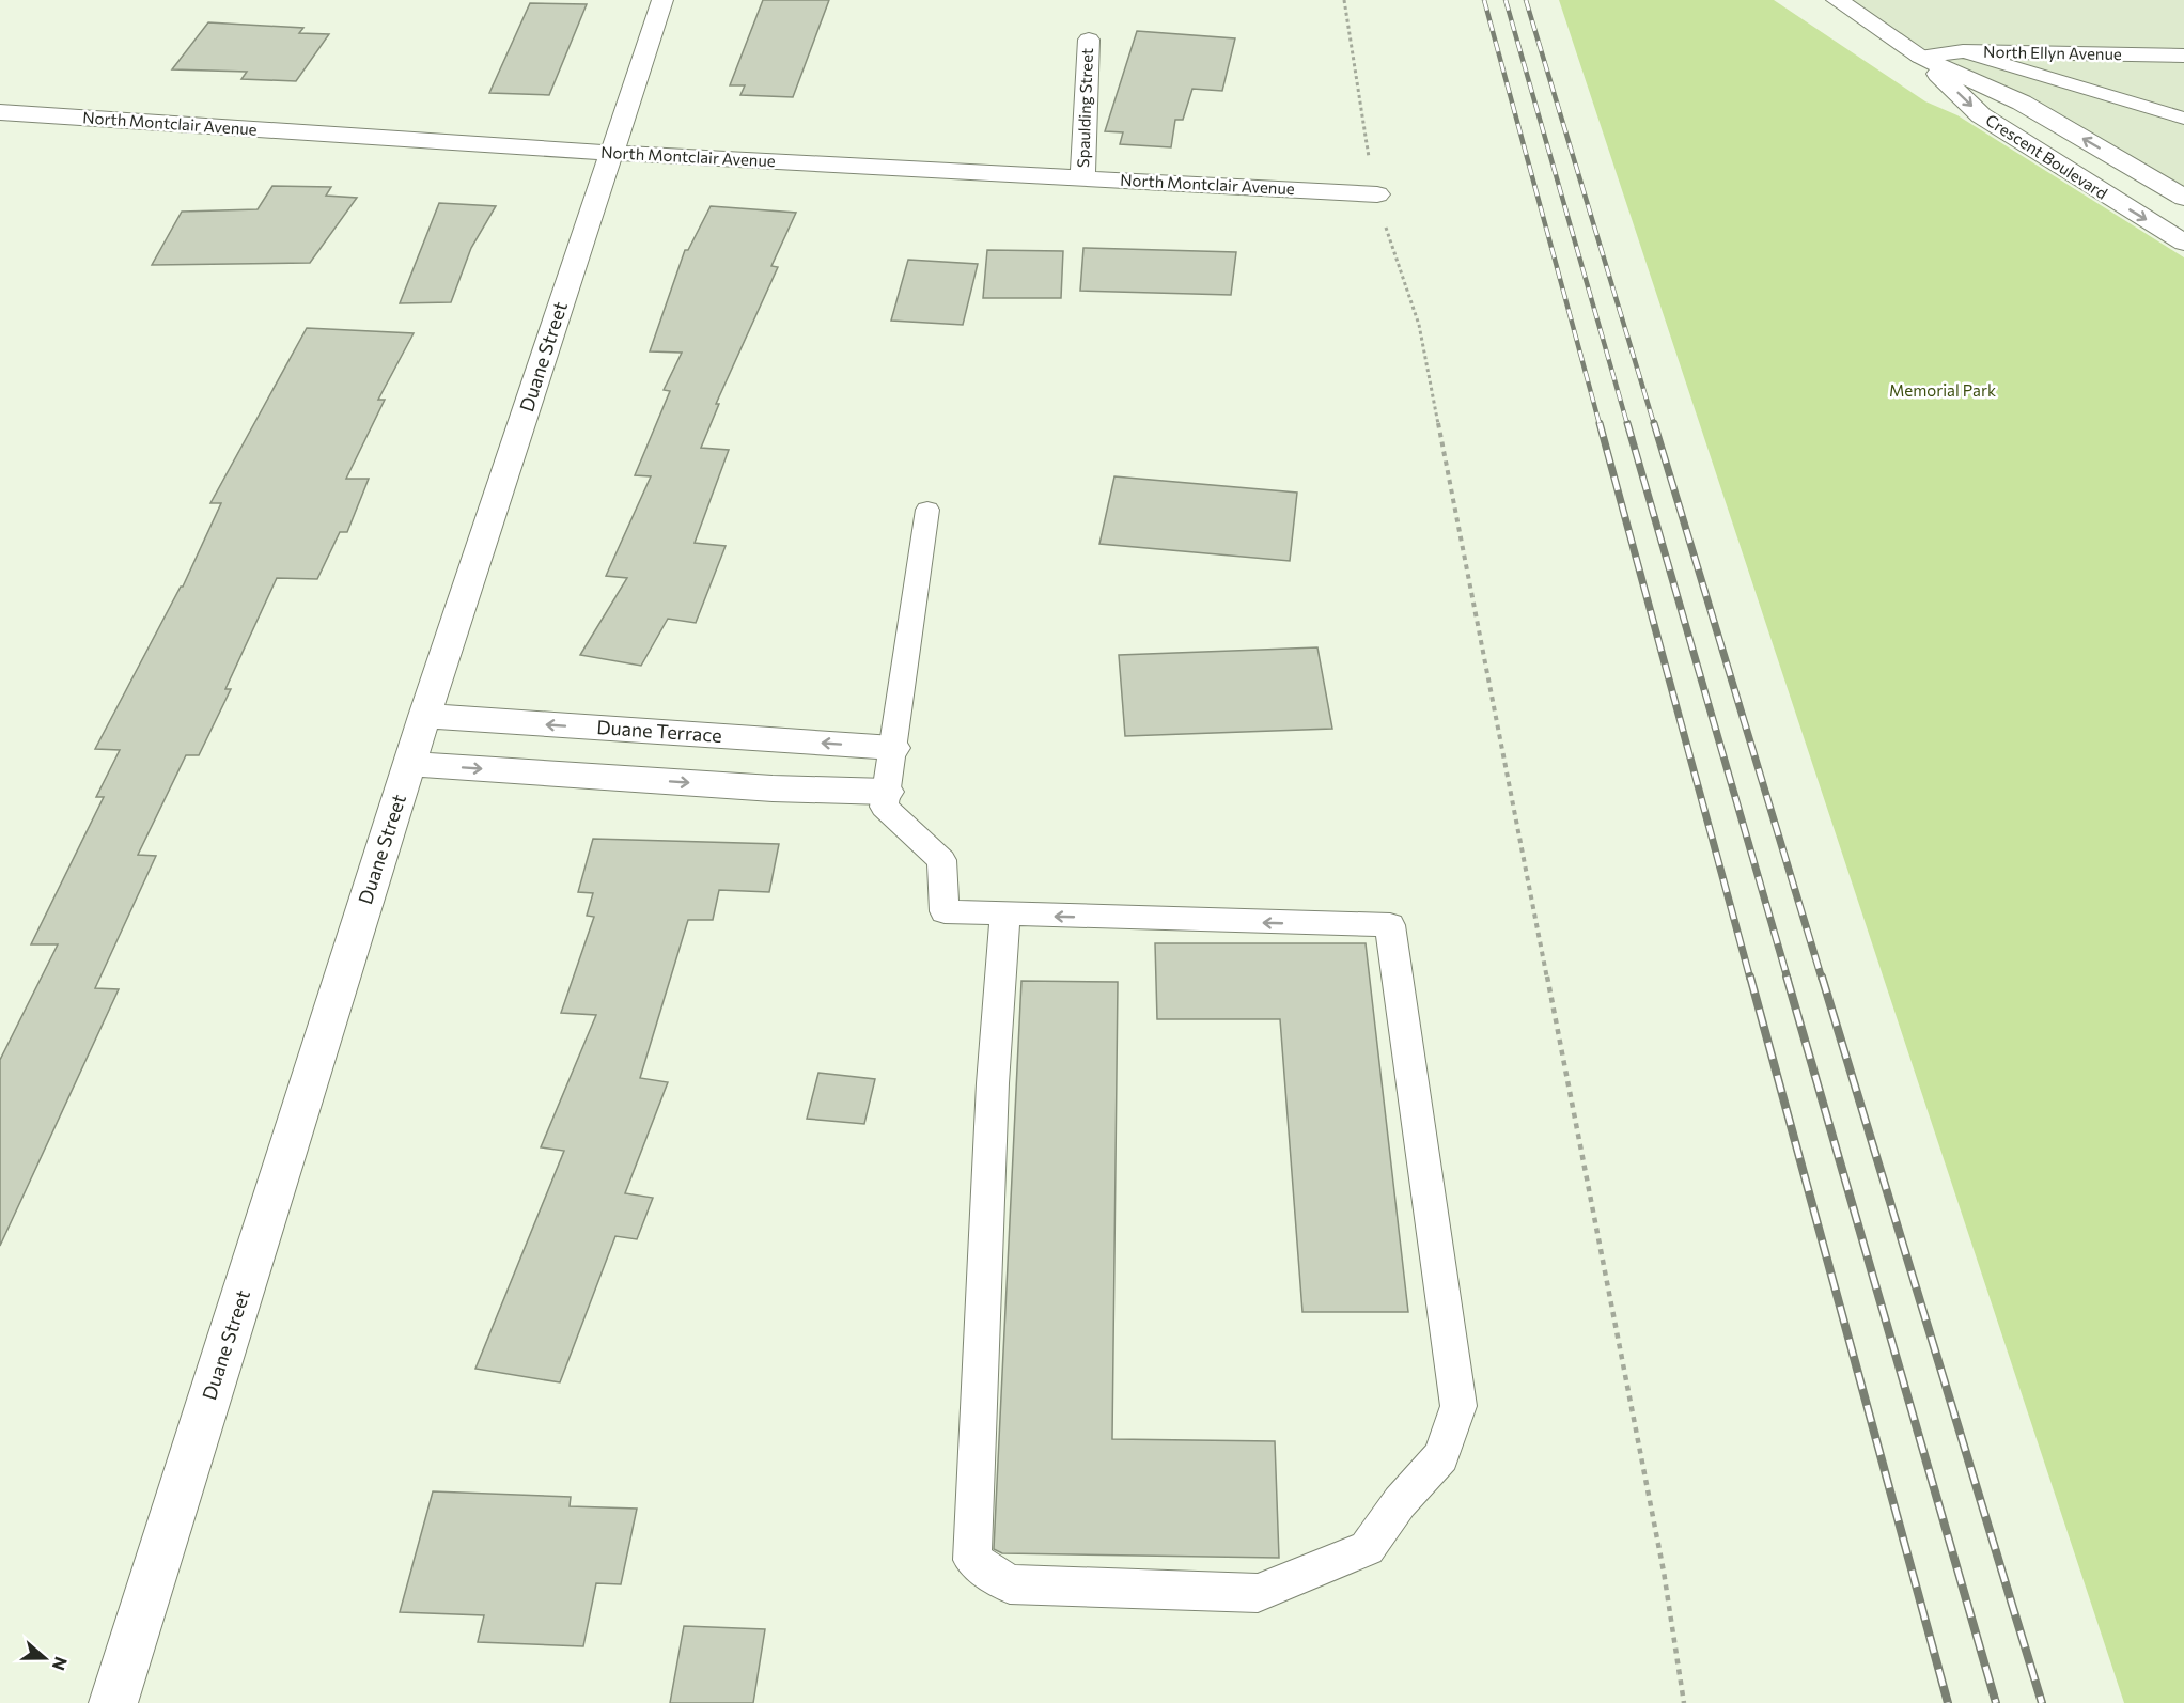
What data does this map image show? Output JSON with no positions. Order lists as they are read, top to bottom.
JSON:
{
  "streets": {
    "street": [
      "North Ellyn Avenue",
      "Spaulding Street",
      "North Montclair Avenue",
      "Crescent Boulevard",
      "Duane Street",
      "Duane Terrace"
    ]
  },
  "crossings": [
    ["North Ellyn Avenue", "Crescent Boulevard"],
    ["Spaulding Street", "North Montclair Avenue"],
    ["North Montclair Avenue", "Duane Street"],
    ["Duane Street", "Duane Terrace"]
  ],
  "parks": ["Memorial Park"],
  "north": "right"
}
